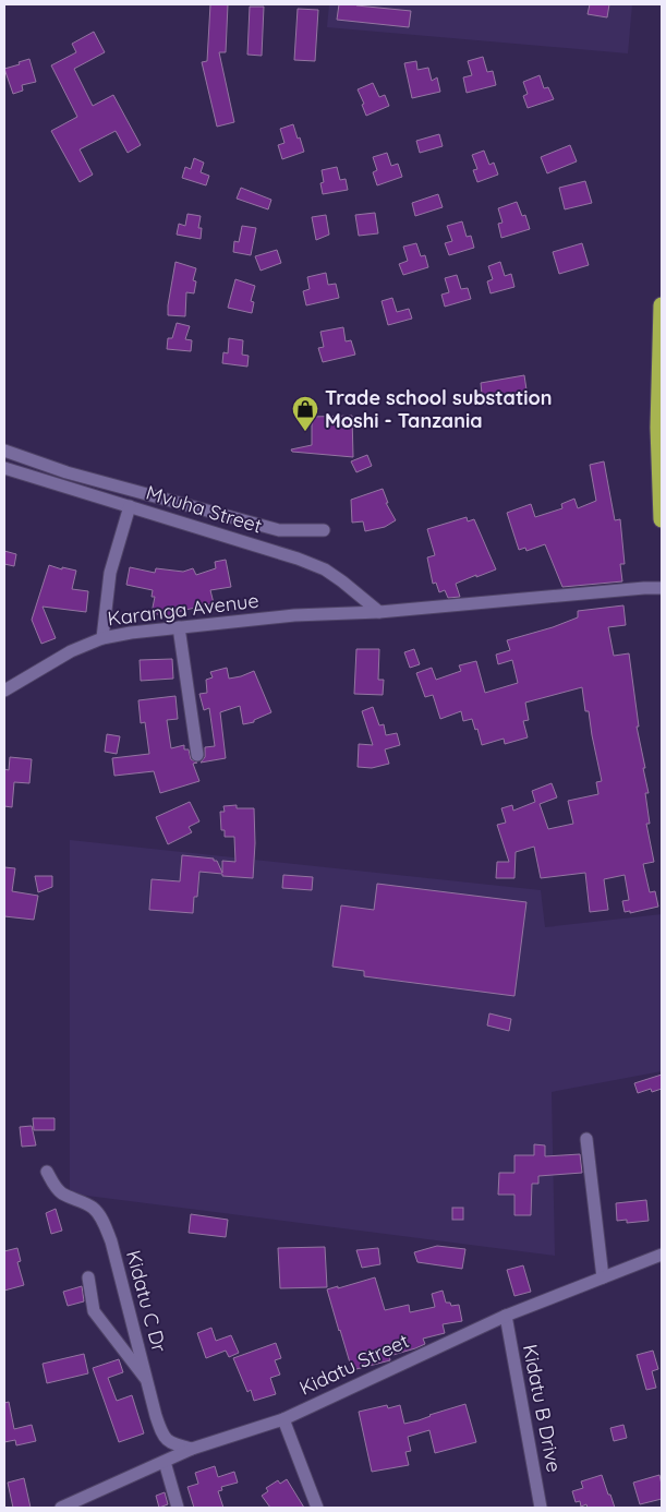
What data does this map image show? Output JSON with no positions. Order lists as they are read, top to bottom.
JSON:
{
  "streets": {
    "street": [
      "Mvuha Street",
      "Karanga Avenue",
      "Kidatu C Dr",
      "Kidatu Street",
      "Kidatu B Drive"
    ]
  },
  "crossings": [
    ["Mvuha Street", "Karanga Avenue"],
    ["Kidatu C Dr", "Kidatu Street"],
    ["Kidatu Street", "Kidatu B Drive"]
  ],
  "places": {
    "shop": ["Trade school substation Moshi - Tanzania"]
  }
}
